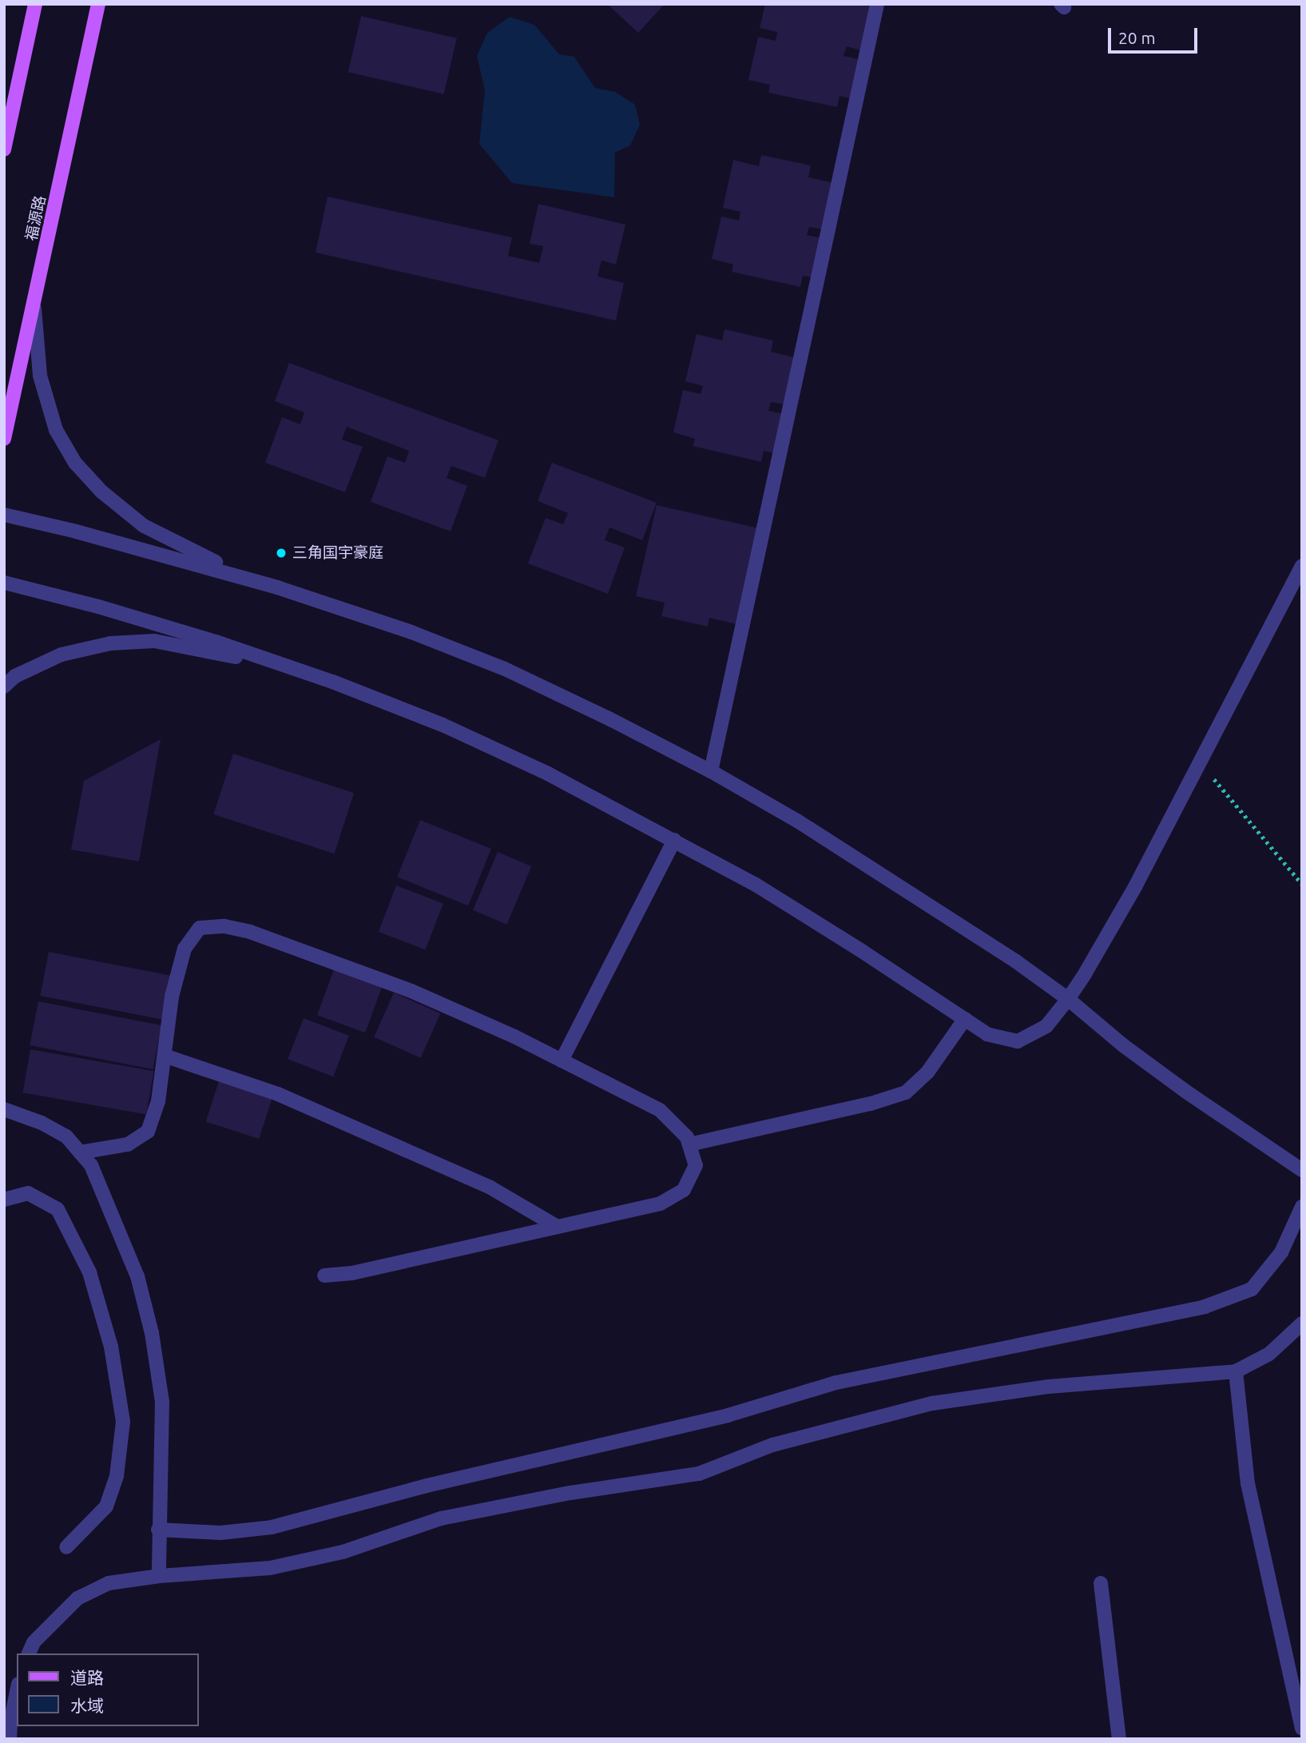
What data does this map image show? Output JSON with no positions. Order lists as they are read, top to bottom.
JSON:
{
  "streets": {
    "main road": ["福源路"]
  },
  "places": ["三角国宇豪庭"],
  "legend": ["道路", "水域"],
  "scale_bar": "20 m"
}
